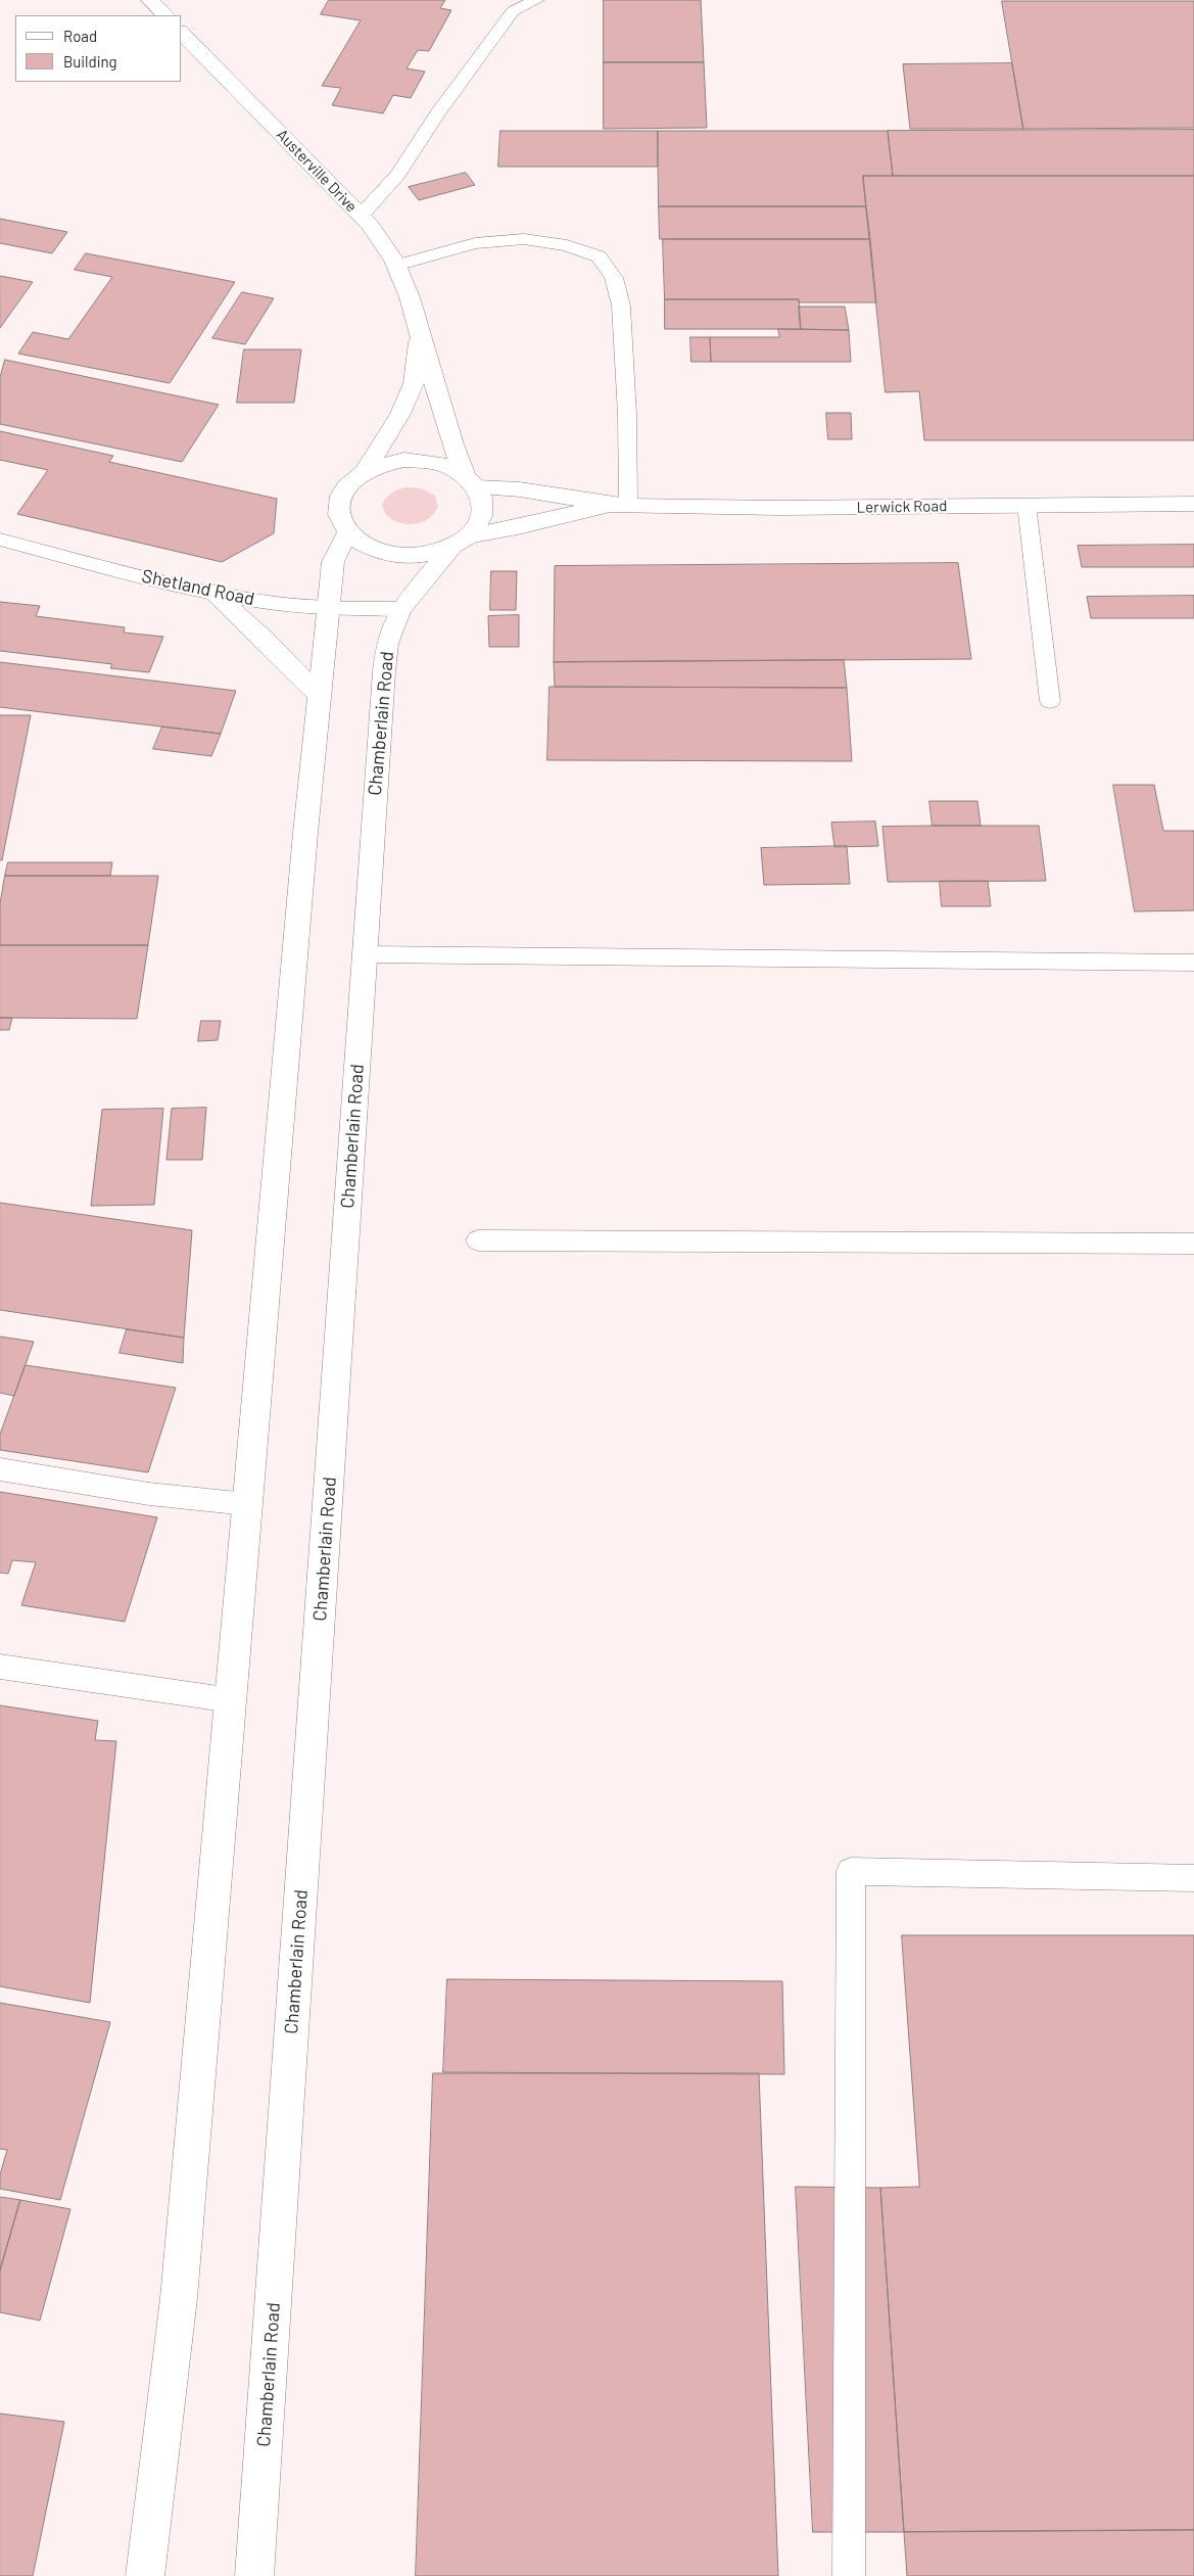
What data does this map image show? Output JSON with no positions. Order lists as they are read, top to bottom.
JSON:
{
  "streets": {
    "street": ["Austerville Drive", "Lerwick Road", "Chamberlain Road"],
    "lane": ["Shetland Road"]
  },
  "crossings": [
    ["Austerville Drive", "Lerwick Road"],
    ["Austerville Drive", "Chamberlain Road"],
    ["Lerwick Road", "Chamberlain Road"],
    ["Shetland Road", "Chamberlain Road"]
  ],
  "legend": ["Road", "Building"]
}
